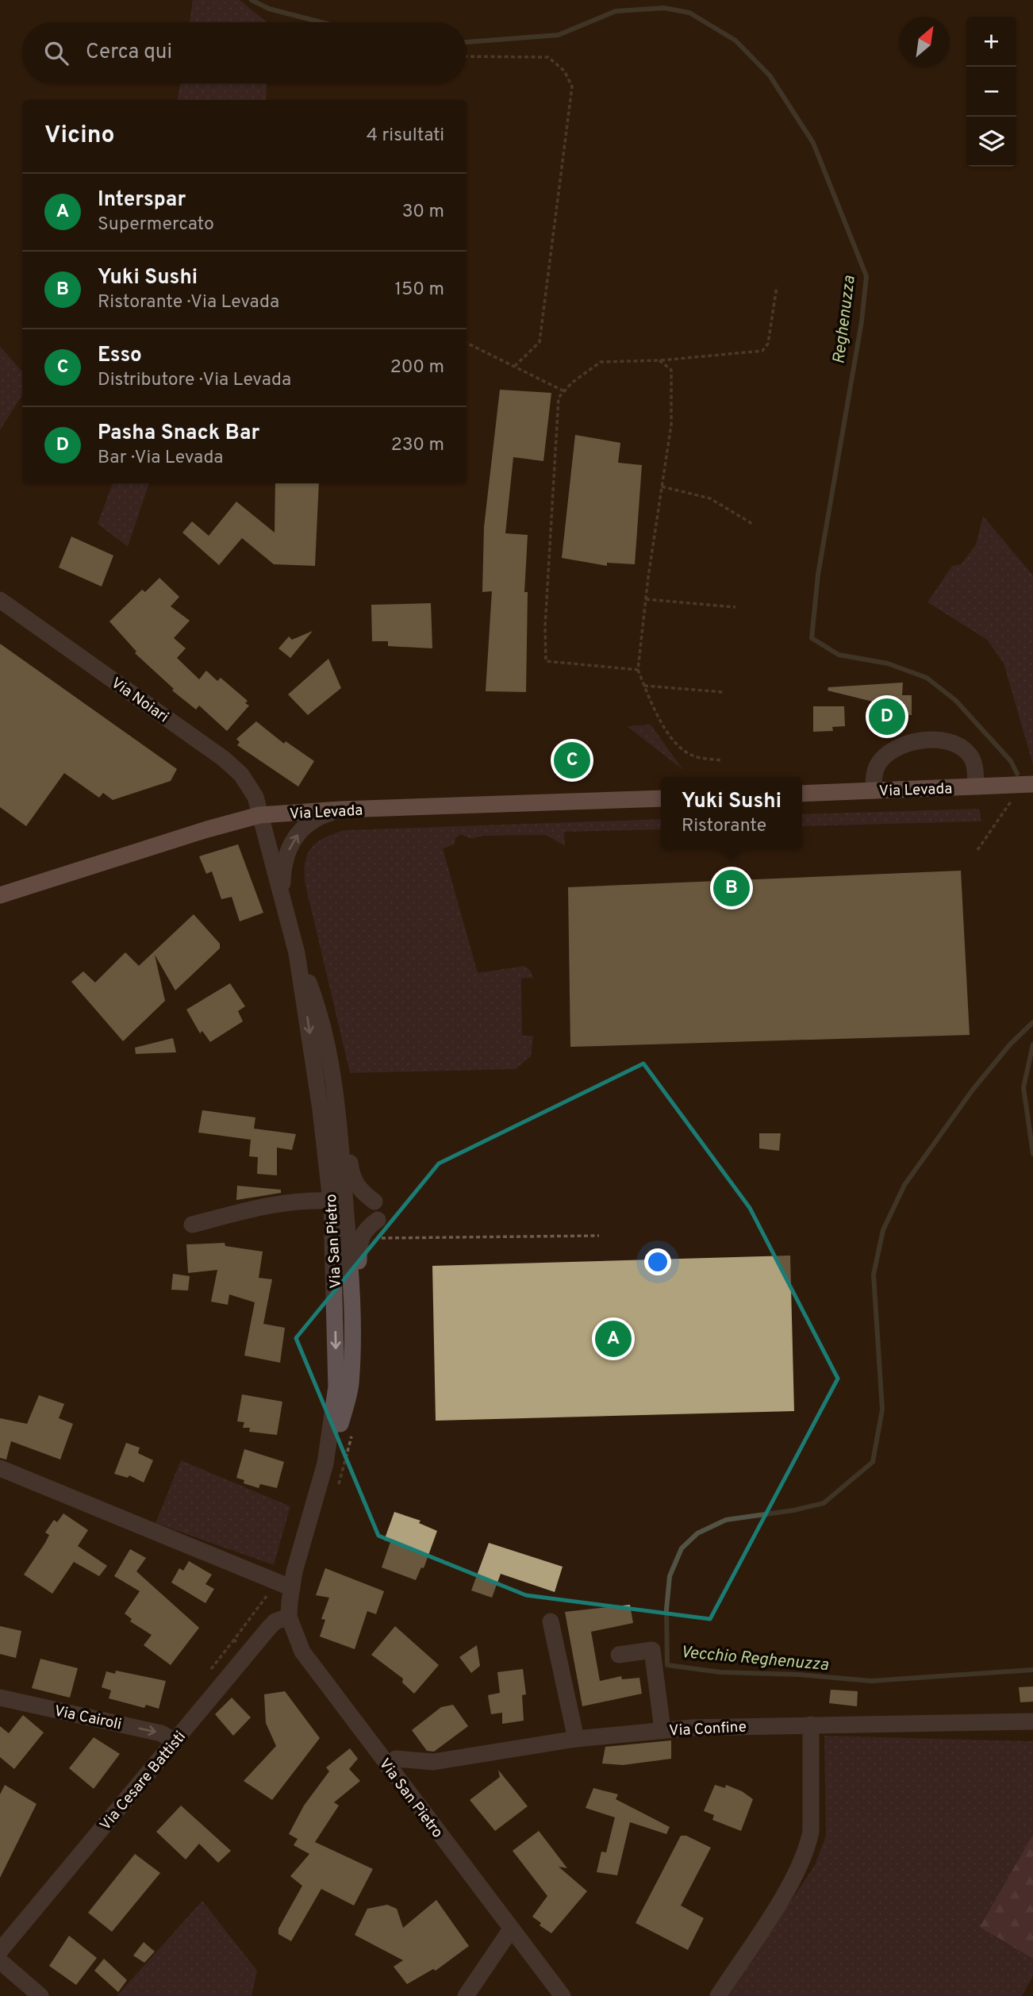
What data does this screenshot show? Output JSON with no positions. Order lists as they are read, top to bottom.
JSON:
{
  "streets": {
    "main road": ["Via Levada"],
    "street": [
      "Via Noiari",
      "Via San Pietro",
      "Via Cairoli",
      "Via Confine",
      "Via Cesare Battisti"
    ]
  },
  "crossings": [
    ["Via Noiari", "Via Levada"],
    ["Via Noiari", "Via San Pietro"],
    ["Via Levada", "Via San Pietro"],
    ["Via San Pietro", "Via Confine"],
    ["Via San Pietro", "Via Cesare Battisti"],
    ["Via Cairoli", "Via Cesare Battisti"]
  ],
  "one_way": ["Via Cairoli"],
  "water": ["Reghenuzza", "Vecchio Reghenuzza"],
  "north": "top right",
  "page": {
    "map_buttons": ["+", "−"],
    "search": "Cerca qui",
    "heading": ["Vicino", "4 risultati"],
    "list": [
      {
        "mark": "A",
        "name": "Interspar",
        "note": "Supermercato",
        "value": "30 m"
      },
      {
        "mark": "B",
        "name": "Yuki Sushi",
        "note": "Ristorante · Via Levada",
        "value": "150 m"
      },
      {
        "mark": "C",
        "name": "Esso",
        "note": "Distributore · Via Levada",
        "value": "200 m"
      },
      {
        "mark": "D",
        "name": "Pasha Snack Bar",
        "note": "Bar · Via Levada",
        "value": "230 m"
      }
    ],
    "pins": [
      "D",
      "C",
      "B",
      "A"
    ],
    "popup": ["Yuki Sushi", "Ristorante"]
  }
}
